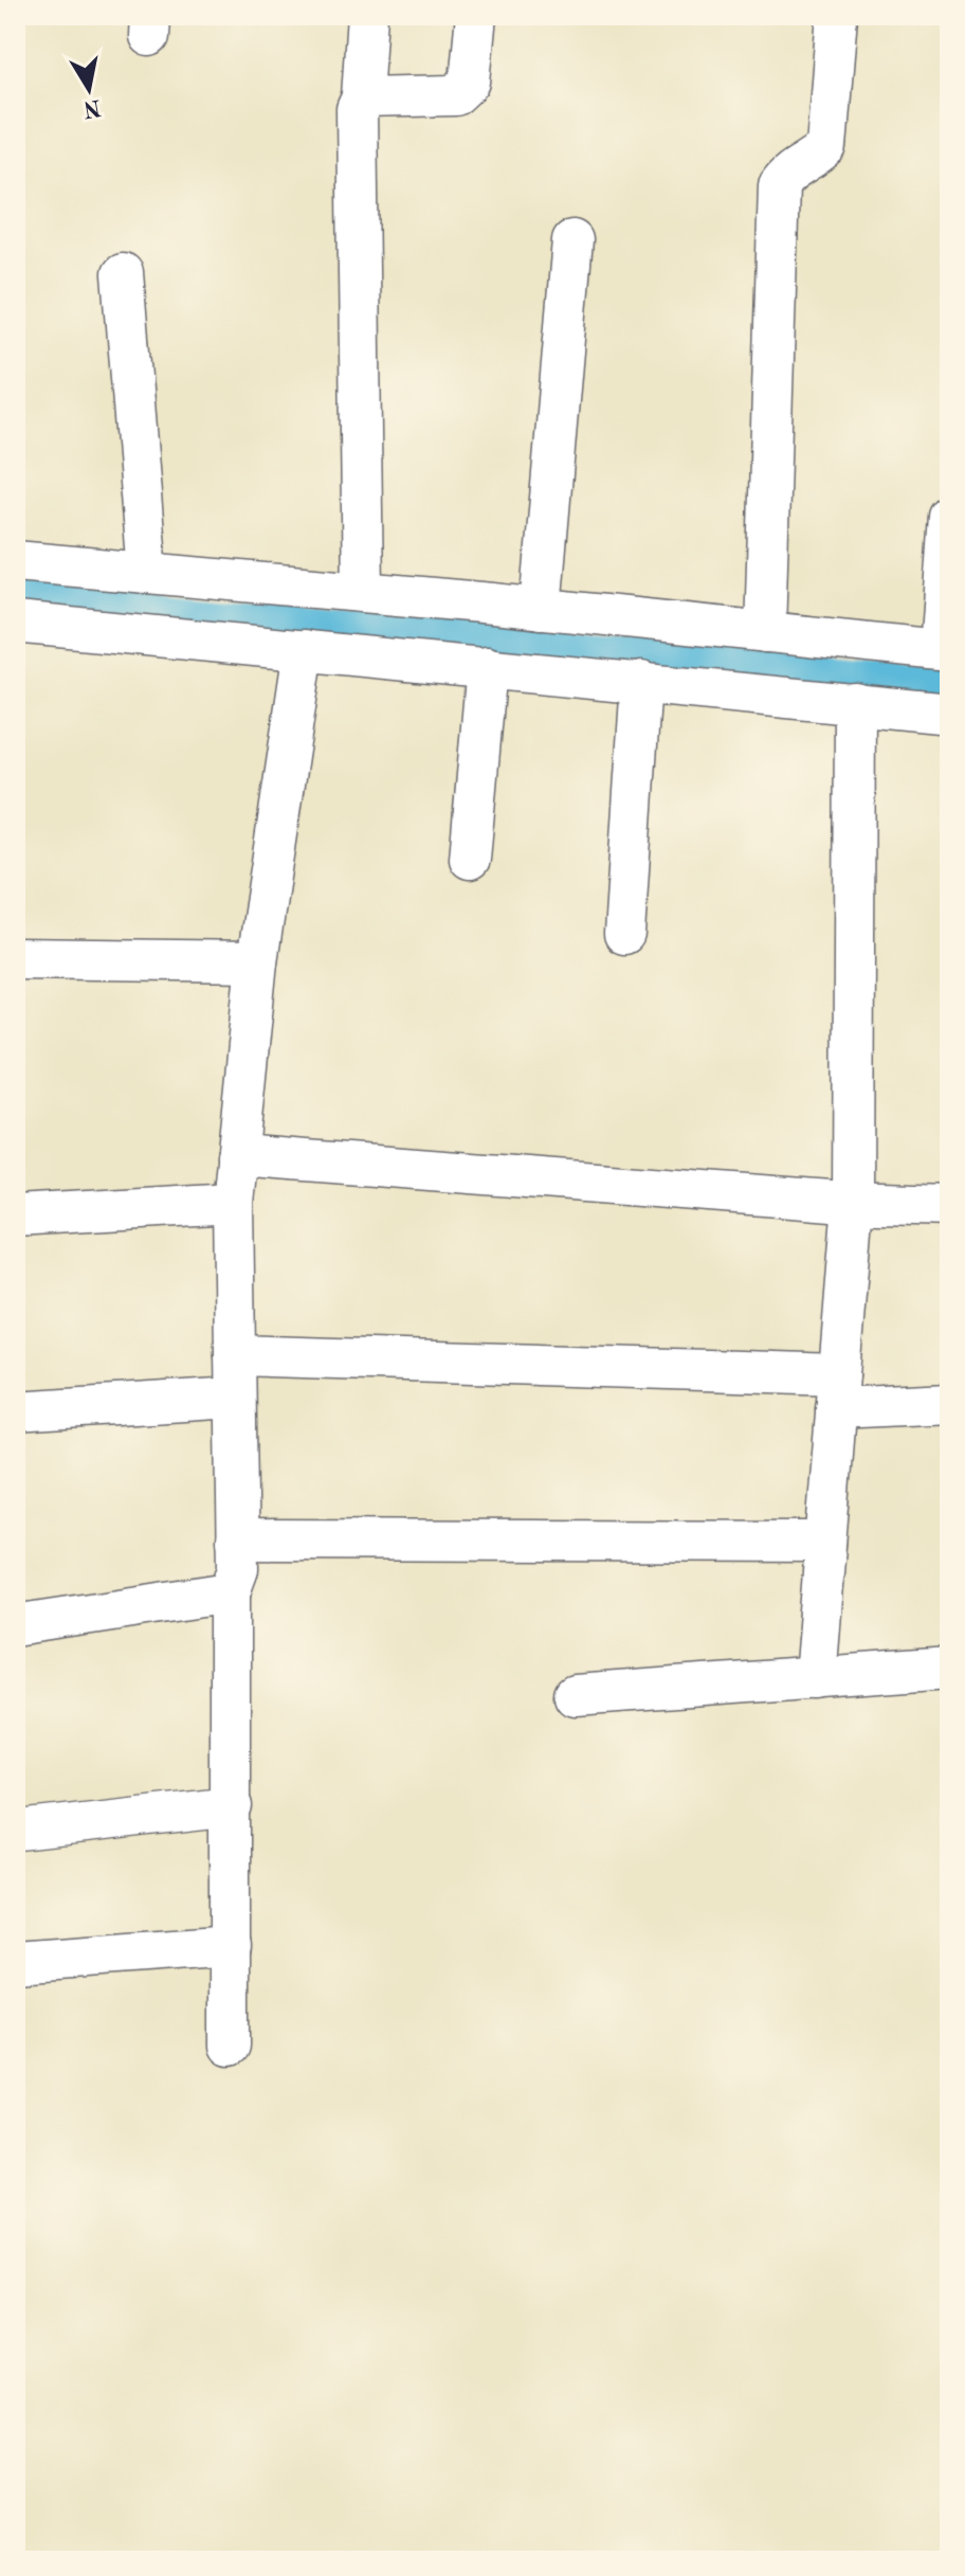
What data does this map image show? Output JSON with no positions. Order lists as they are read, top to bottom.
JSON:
{
  "north": "bottom"
}
